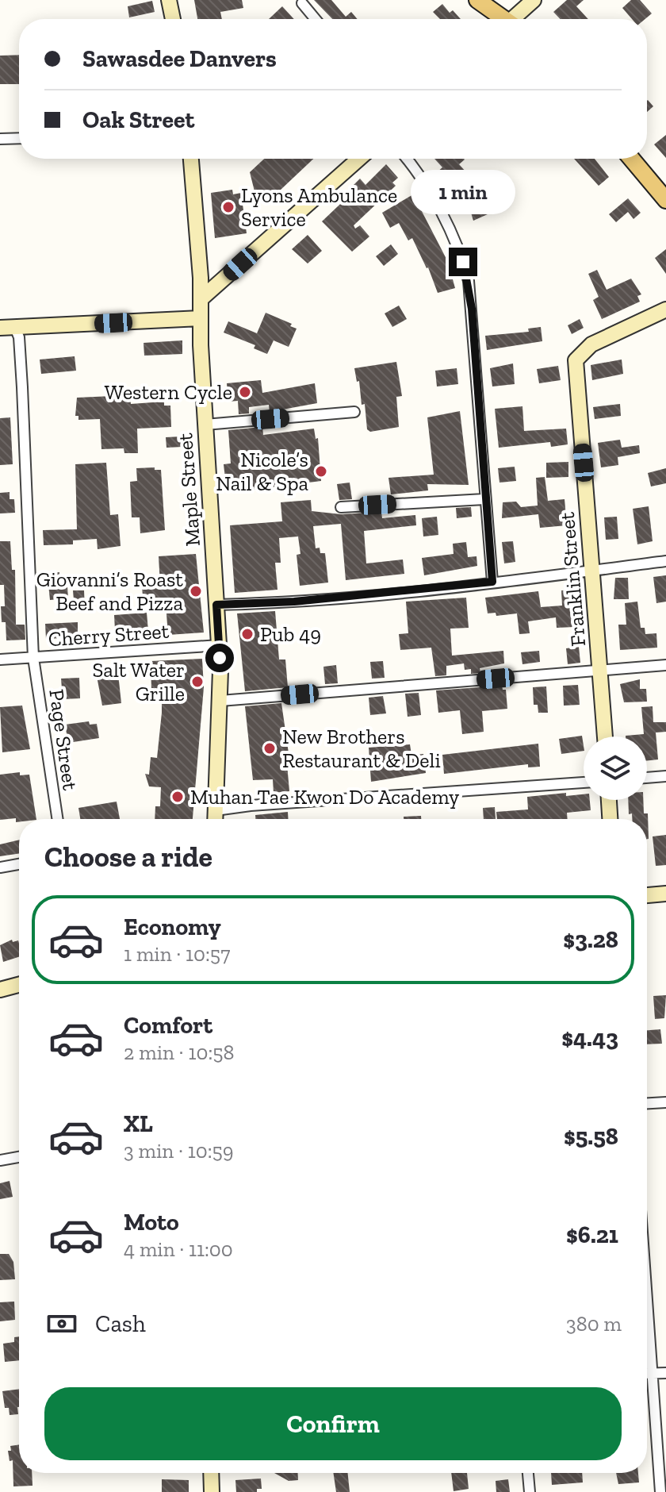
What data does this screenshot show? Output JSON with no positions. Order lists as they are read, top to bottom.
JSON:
{
  "streets": {
    "main road": ["Maple Street", "Franklin Street"],
    "street": ["Cherry Street", "Page Street"]
  },
  "crossings": [
    ["Maple Street", "Cherry Street"],
    ["Cherry Street", "Page Street"]
  ],
  "places": [
    "Lyons Ambulance Service",
    "Western Cycle",
    "Nicole’s Nail & Spa",
    "Giovanni’s Roast Beef and Pizza",
    "Pub 49",
    "Salt Water Grille",
    "New Brothers Restaurant & Deli",
    "Muhan Tae Kwon Do Academy"
  ],
  "page": {
    "banner": ["Sawasdee Danvers", "Oak Street"],
    "bubble": "1 min",
    "heading": "Choose a ride",
    "list": [
      {
        "name": "Economy",
        "note": "1 min · 10:57",
        "value": "$3.28"
      },
      {
        "name": "Comfort",
        "note": "2 min · 10:58",
        "value": "$4.43"
      },
      {
        "name": "XL",
        "note": "3 min · 10:59",
        "value": "$5.58"
      },
      {
        "name": "Moto",
        "note": "4 min · 11:00",
        "value": "$6.21"
      }
    ],
    "pay": ["Cash", "380 m"],
    "buttons": "Confirm"
  }
}
